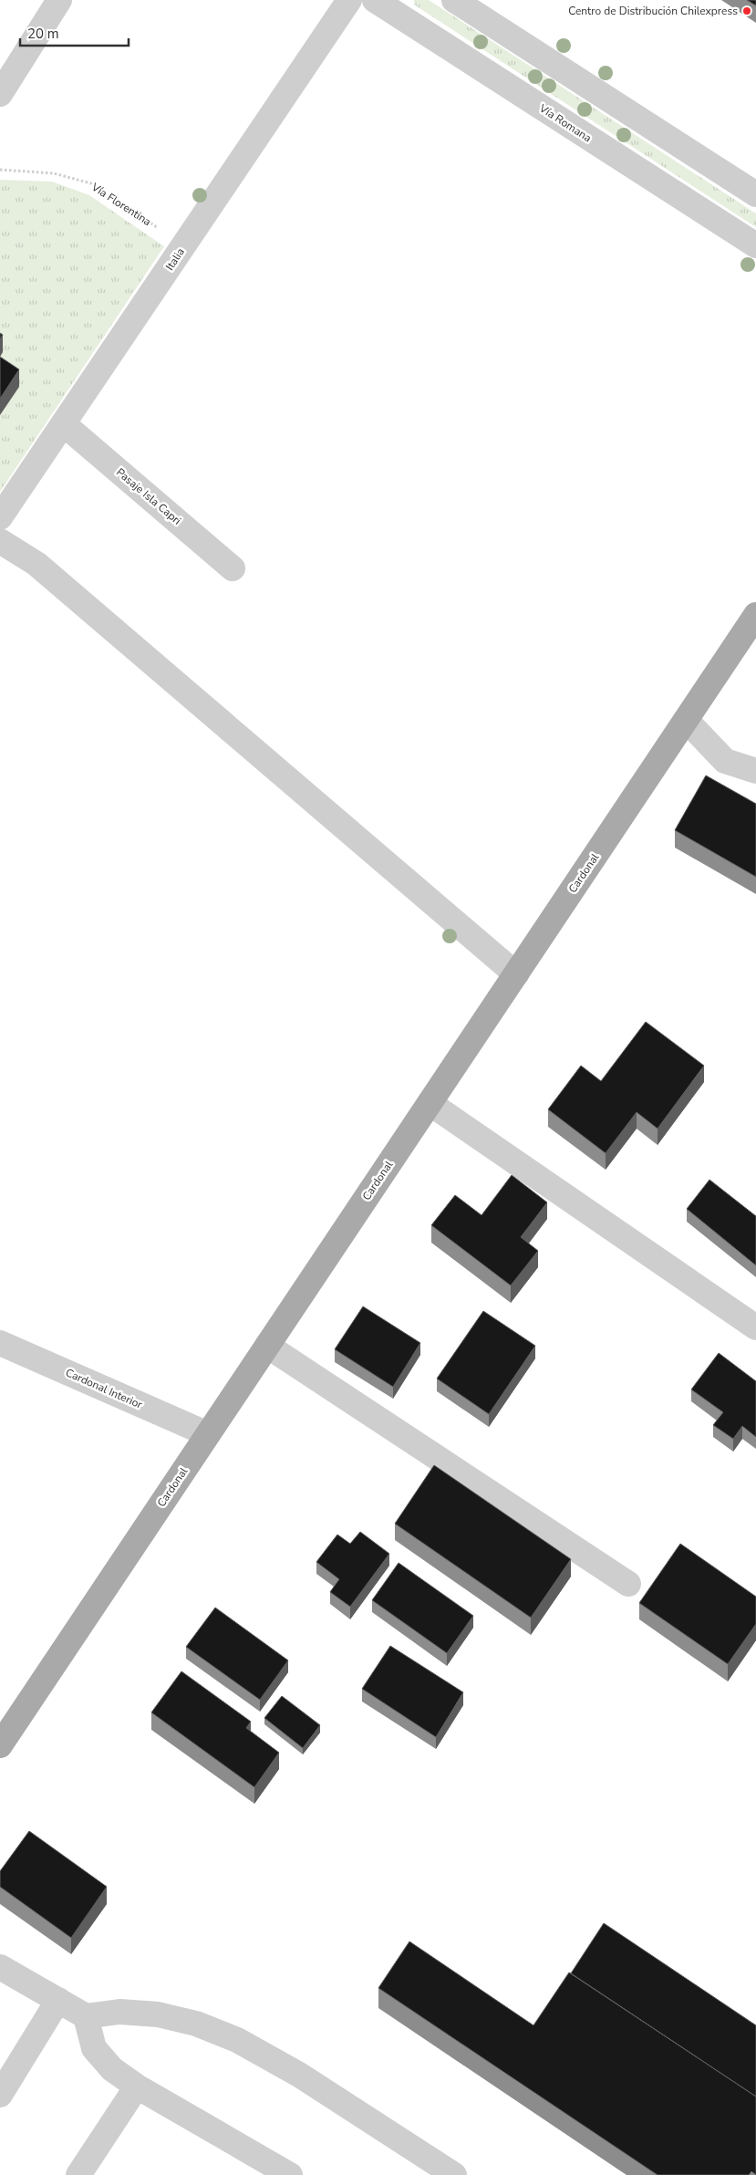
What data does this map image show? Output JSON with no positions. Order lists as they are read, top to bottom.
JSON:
{
  "streets": {
    "main road": ["Cardonal"],
    "street": [
      "Vía Romana",
      "Italia",
      "Pasaje Isla Capri",
      "Cardonal Interior"
    ],
    "path": ["Vía Florentina"]
  },
  "crossings": [
    ["Vía Florentina", "Italia"],
    ["Italia", "Pasaje Isla Capri"],
    ["Cardonal", "Cardonal Interior"]
  ],
  "places": ["Centro de Distribución Chilexpress"],
  "scale_bar": "20 m"
}
